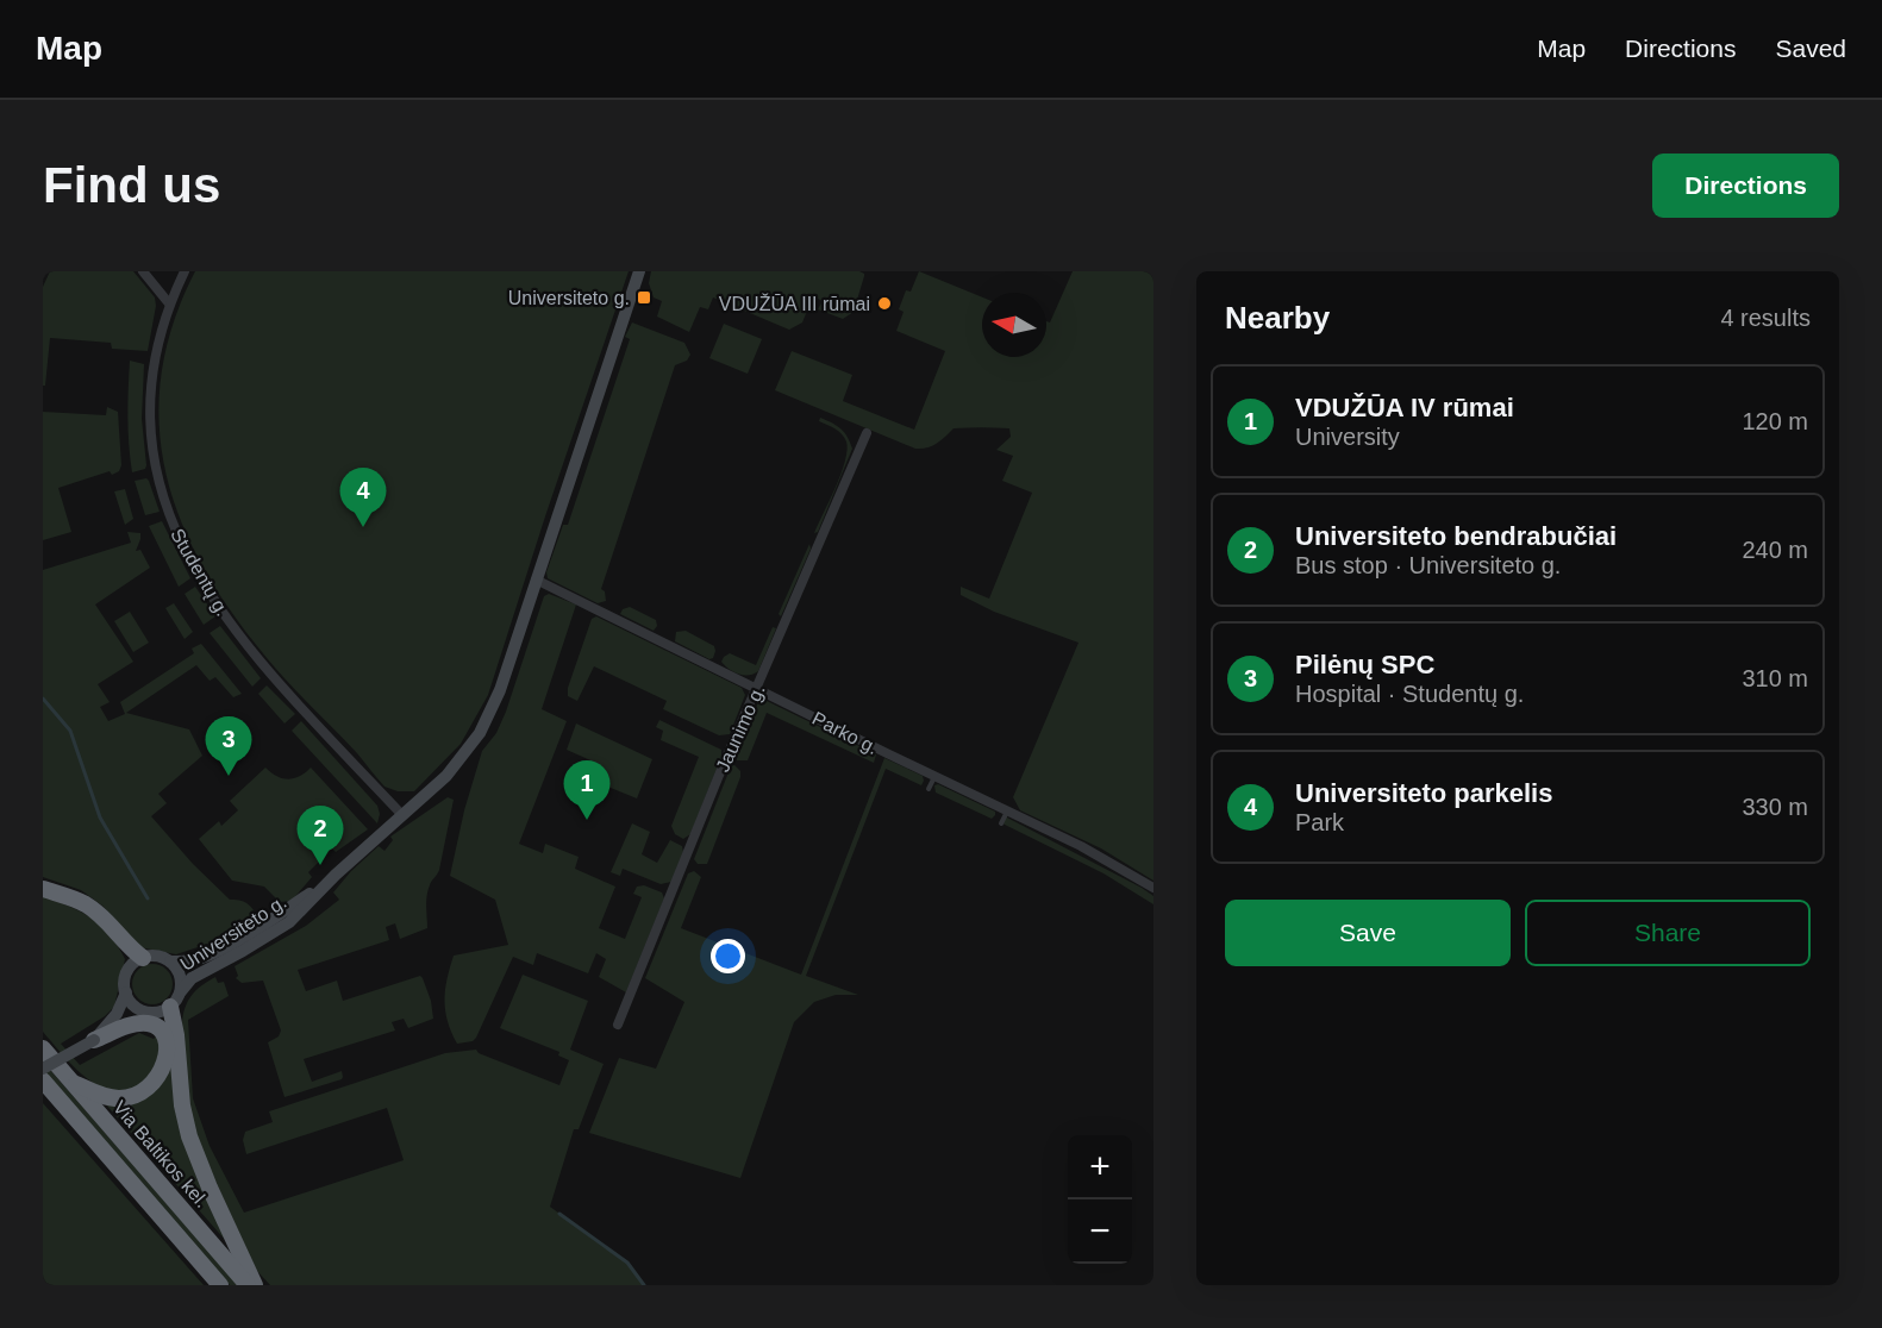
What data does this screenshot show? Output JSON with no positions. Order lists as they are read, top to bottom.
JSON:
{
  "streets": {
    "highway": ["Via Baltikos kel."],
    "main road": ["Universiteto g."],
    "street": ["Studentų g.", "Jaunimo g.", "Parko g."]
  },
  "crossings": [
    ["Studentų g.", "Universiteto g."],
    ["Jaunimo g.", "Parko g."],
    ["Parko g.", "Universiteto g."]
  ],
  "places": {
    "transit": ["Universiteto g."],
    "other": ["VDUŽŪA III rūmai"]
  },
  "north": "left",
  "page": {
    "header": "Map",
    "nav": ["Map", "Directions", "Saved"],
    "buttons": [
      "Directions",
      ["Save", "Share"]
    ],
    "title": "Find us",
    "heading": ["Nearby", "4 results"],
    "list": [
      {
        "mark": "1",
        "name": "VDUŽŪA IV rūmai",
        "note": "University",
        "value": "120 m"
      },
      {
        "mark": "2",
        "name": "Universiteto bendrabučiai",
        "note": "Bus stop · Universiteto g.",
        "value": "240 m"
      },
      {
        "mark": "3",
        "name": "Pilėnų SPC",
        "note": "Hospital · Studentų g.",
        "value": "310 m"
      },
      {
        "mark": "4",
        "name": "Universiteto parkelis",
        "note": "Park",
        "value": "330 m"
      }
    ],
    "pins": [
      "4",
      "3",
      "1",
      "2"
    ],
    "map_buttons": ["+", "−"]
  }
}
